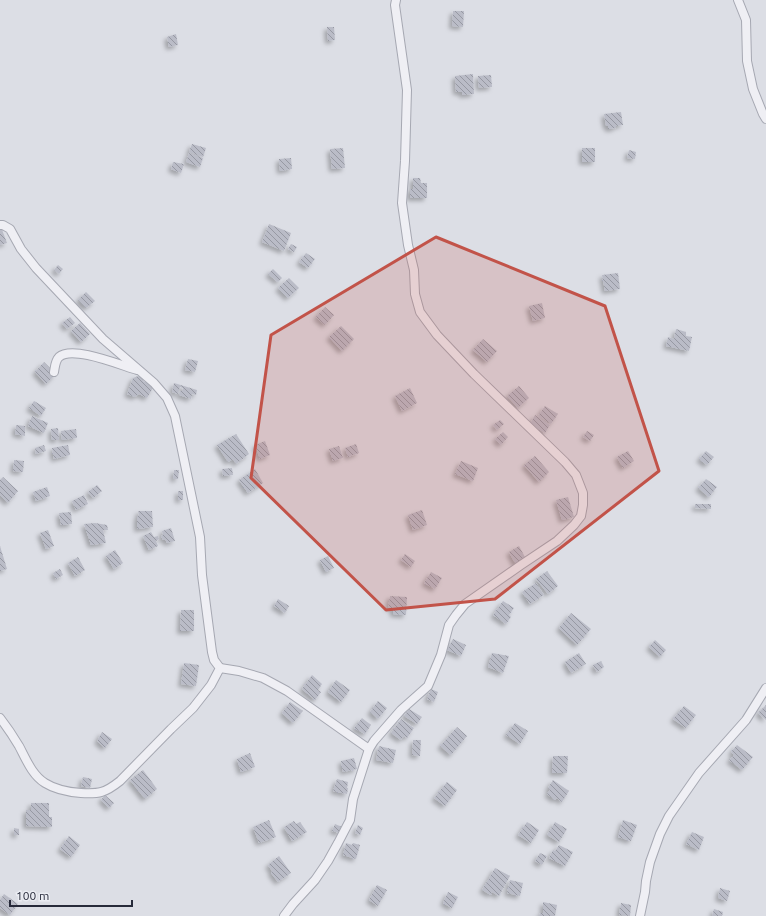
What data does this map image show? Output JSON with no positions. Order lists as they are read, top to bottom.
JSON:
{
  "scale_bar": "100 m"
}
